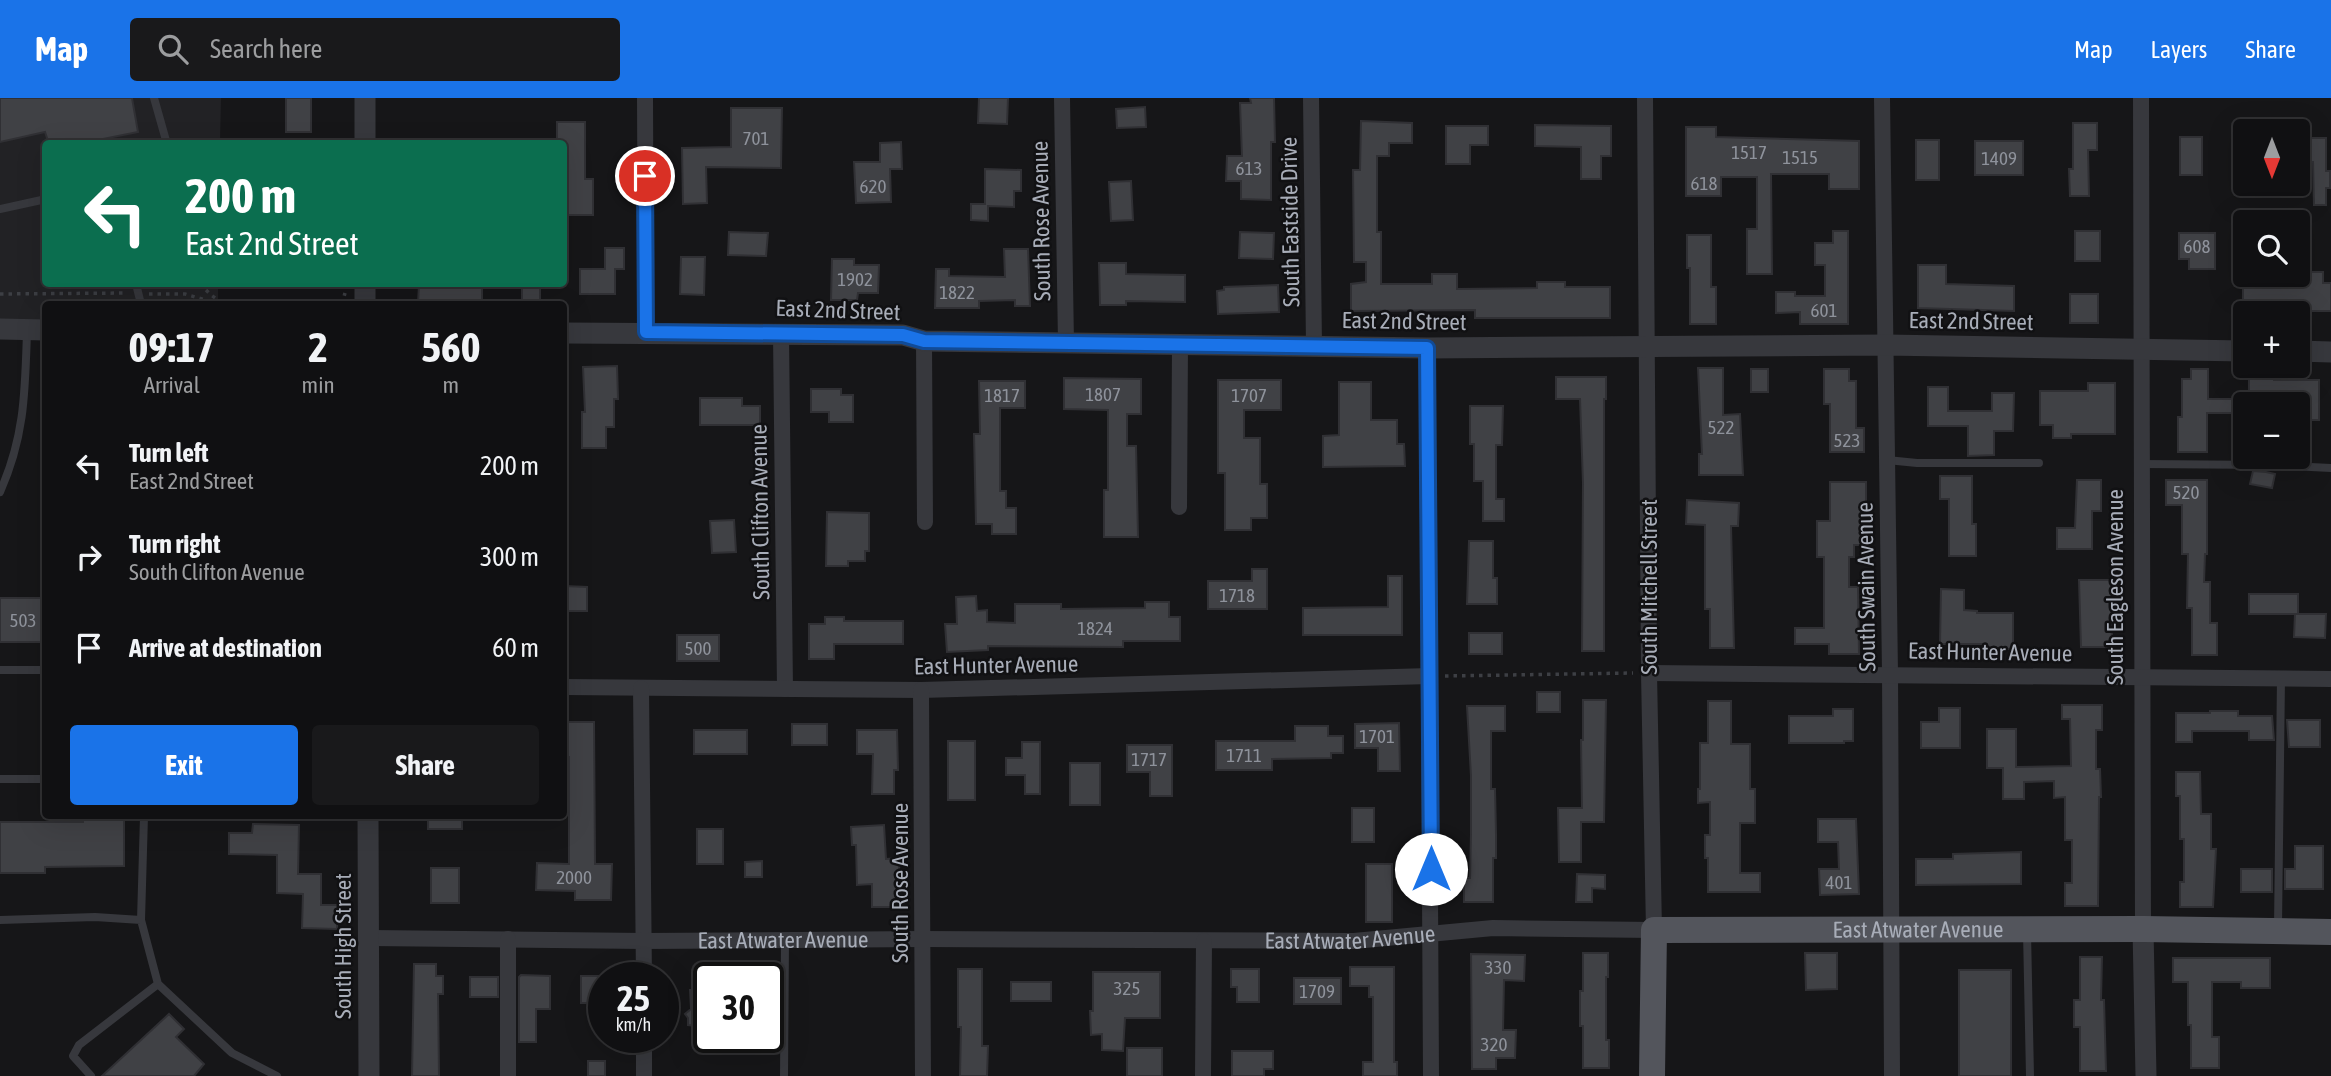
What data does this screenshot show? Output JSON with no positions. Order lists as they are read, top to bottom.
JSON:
{
  "streets": {
    "main road": ["South Mitchell Street", "East Atwater Avenue"],
    "street": [
      "South Rose Avenue",
      "South Eastside Drive",
      "East 2nd Street",
      "South Clifton Avenue",
      "South Swain Avenue",
      "South Eagleson Avenue",
      "East Hunter Avenue",
      "South High Street"
    ]
  },
  "crossings": [
    ["South Rose Avenue", "East 2nd Street"],
    ["South Rose Avenue", "East Hunter Avenue"],
    ["South Rose Avenue", "East Atwater Avenue"],
    ["South Eastside Drive", "East 2nd Street"],
    ["East 2nd Street", "South Clifton Avenue"],
    ["East 2nd Street", "South Mitchell Street"],
    ["East 2nd Street", "South Swain Avenue"],
    ["East 2nd Street", "South Eagleson Avenue"],
    ["South Clifton Avenue", "East Hunter Avenue"],
    ["South Mitchell Street", "East Hunter Avenue"],
    ["South Mitchell Street", "East Atwater Avenue"],
    ["South Swain Avenue", "East Hunter Avenue"],
    ["South Swain Avenue", "East Atwater Avenue"],
    ["South Eagleson Avenue", "East Hunter Avenue"],
    ["South Eagleson Avenue", "East Atwater Avenue"],
    ["East Atwater Avenue", "South High Street"]
  ],
  "house_numbers": [
    "701",
    "1517",
    "1515",
    "1409",
    "613",
    "618",
    "620",
    "608",
    "1902",
    "1822",
    "601",
    "1807",
    "1817",
    "1707",
    "522",
    "523",
    "520",
    "1718",
    "503",
    "1824",
    "500",
    "1701",
    "1711",
    "1717",
    "2000",
    "401",
    "330",
    "325",
    "1709",
    "320"
  ],
  "north": "bottom",
  "page": {
    "header": "Map",
    "search": "Search here",
    "nav": ["Map", "Layers", "Share"],
    "map_buttons": ["+", "−"],
    "turn": ["200 m", "East 2nd Street"],
    "eta": [
      "09:17",
      "Arrival",
      "2",
      "min",
      "560",
      "m"
    ],
    "list": [
      {
        "name": "Turn left",
        "note": "East 2nd Street",
        "value": "200 m"
      },
      {
        "name": "Turn right",
        "note": "South Clifton Avenue",
        "value": "300 m"
      },
      {
        "name": "Arrive at destination",
        "value": "60 m"
      }
    ],
    "buttons": ["Exit", "Share"],
    "speed": "25 km/h",
    "limit": "30"
  }
}
